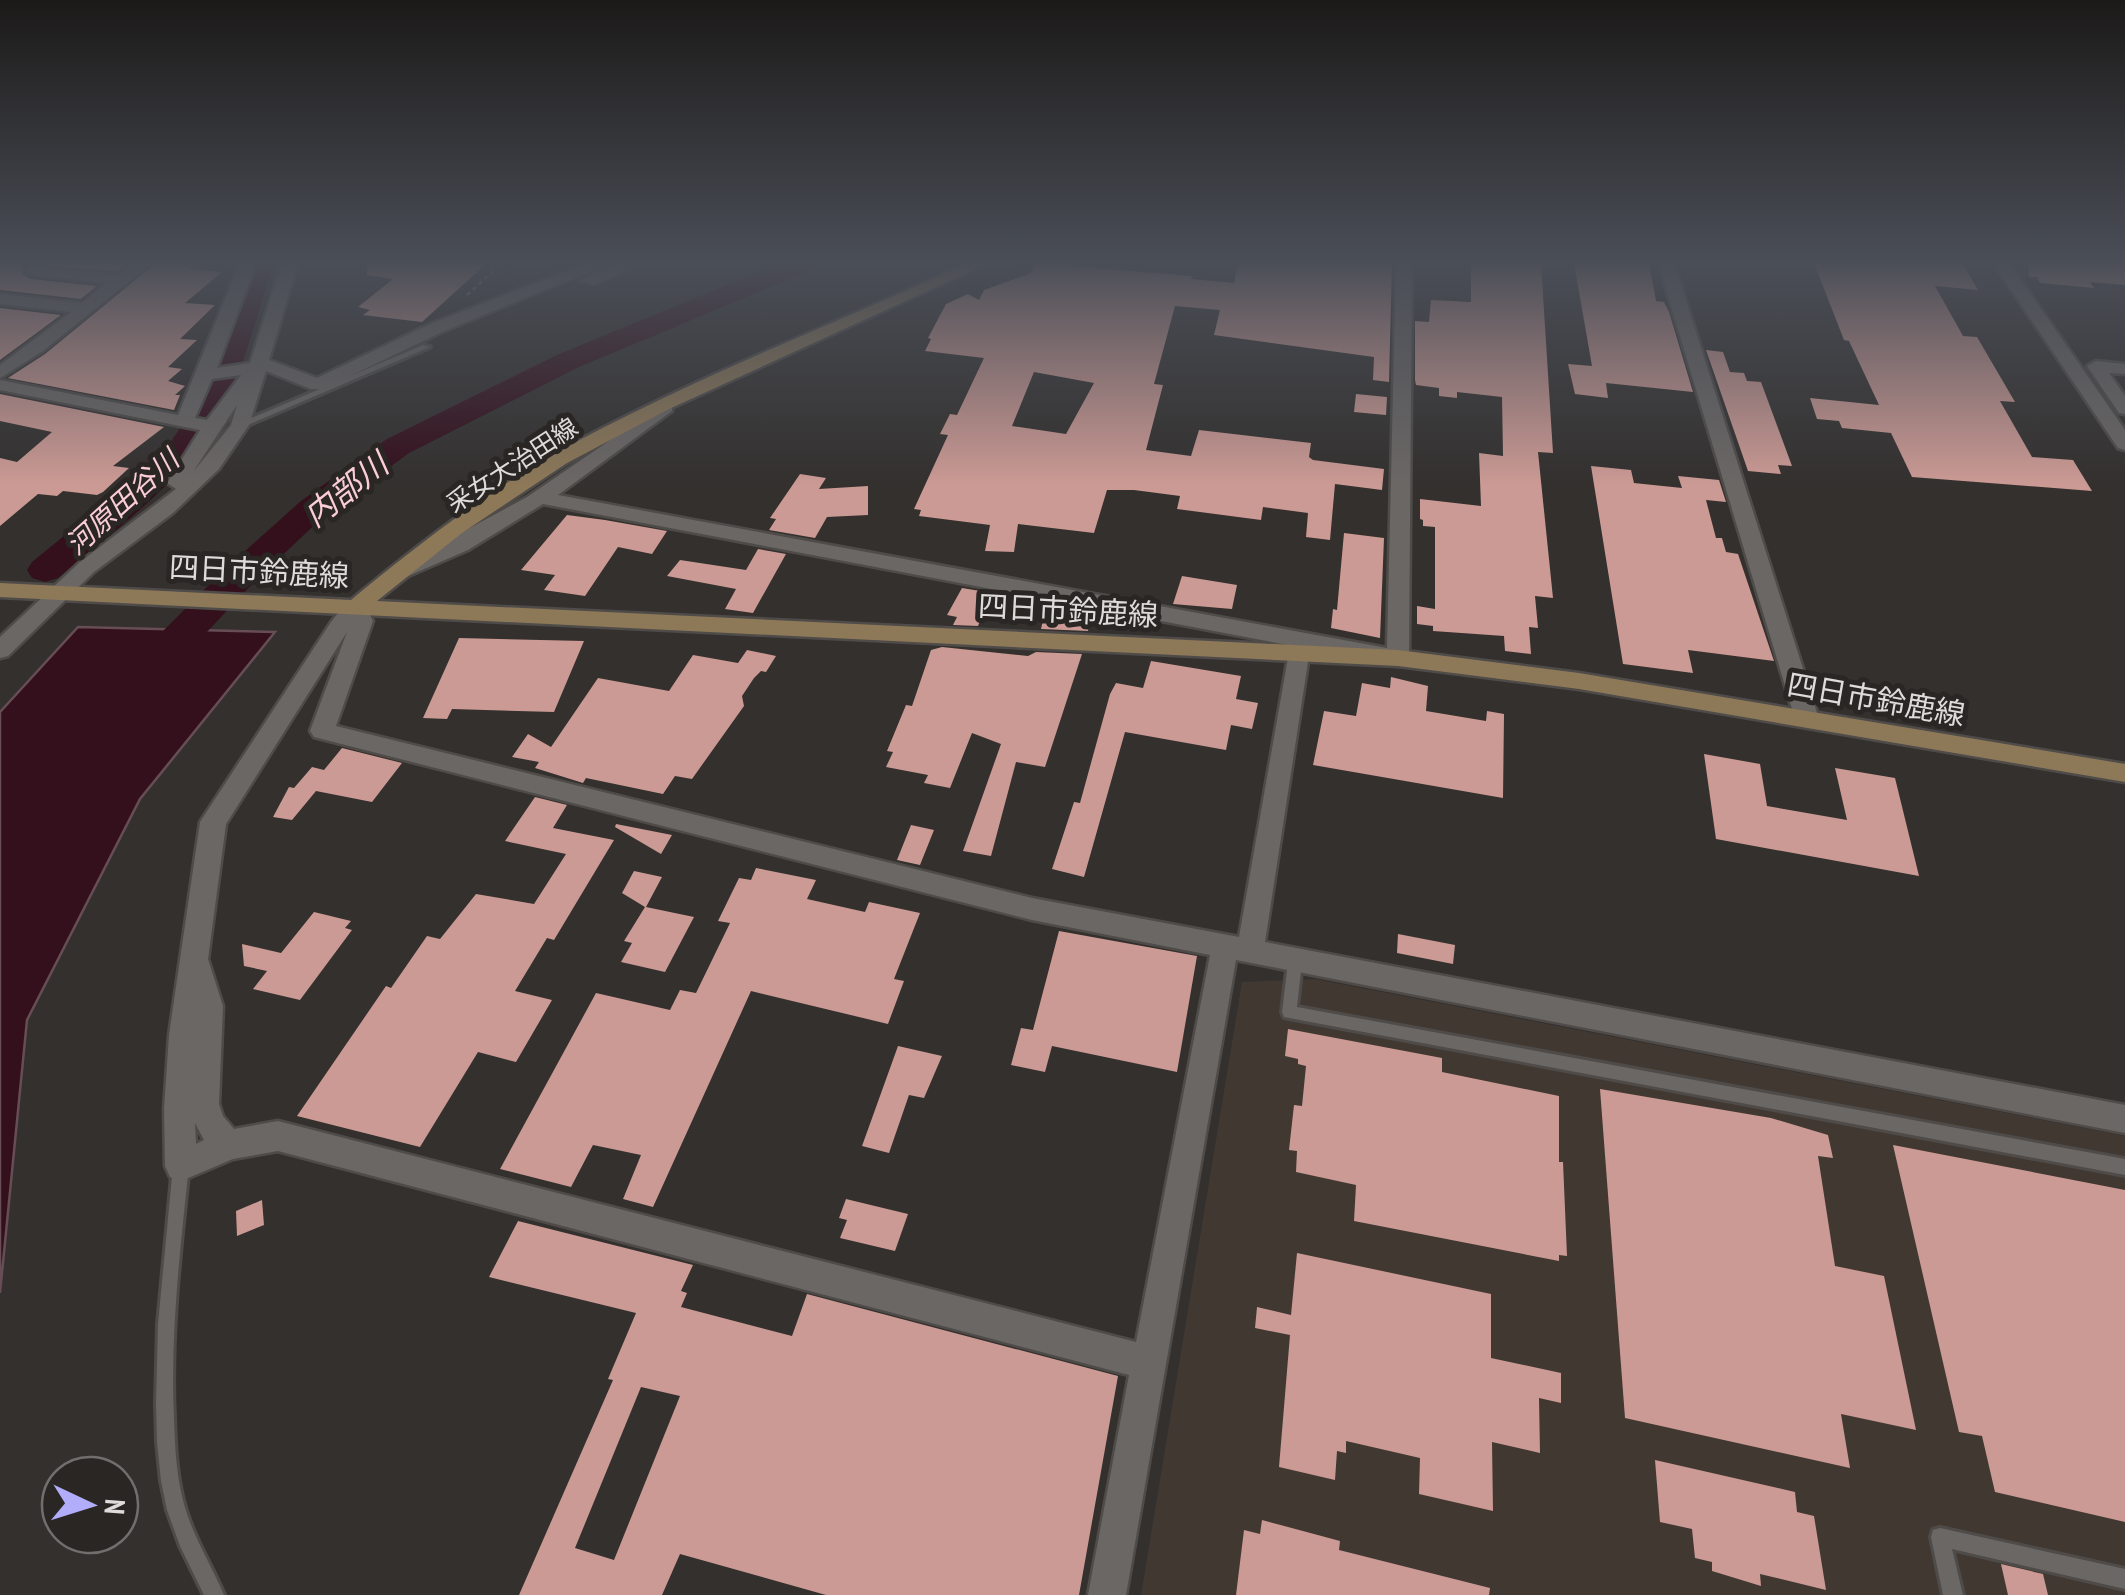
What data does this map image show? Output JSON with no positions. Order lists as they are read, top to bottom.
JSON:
{
  "streets": {
    "main road": ["采女大治田線", "四日市鈴鹿線"]
  },
  "crossings": [
    ["采女大治田線", "四日市鈴鹿線"]
  ],
  "water": ["内部川", "河原田谷川"],
  "north": "right"
}
